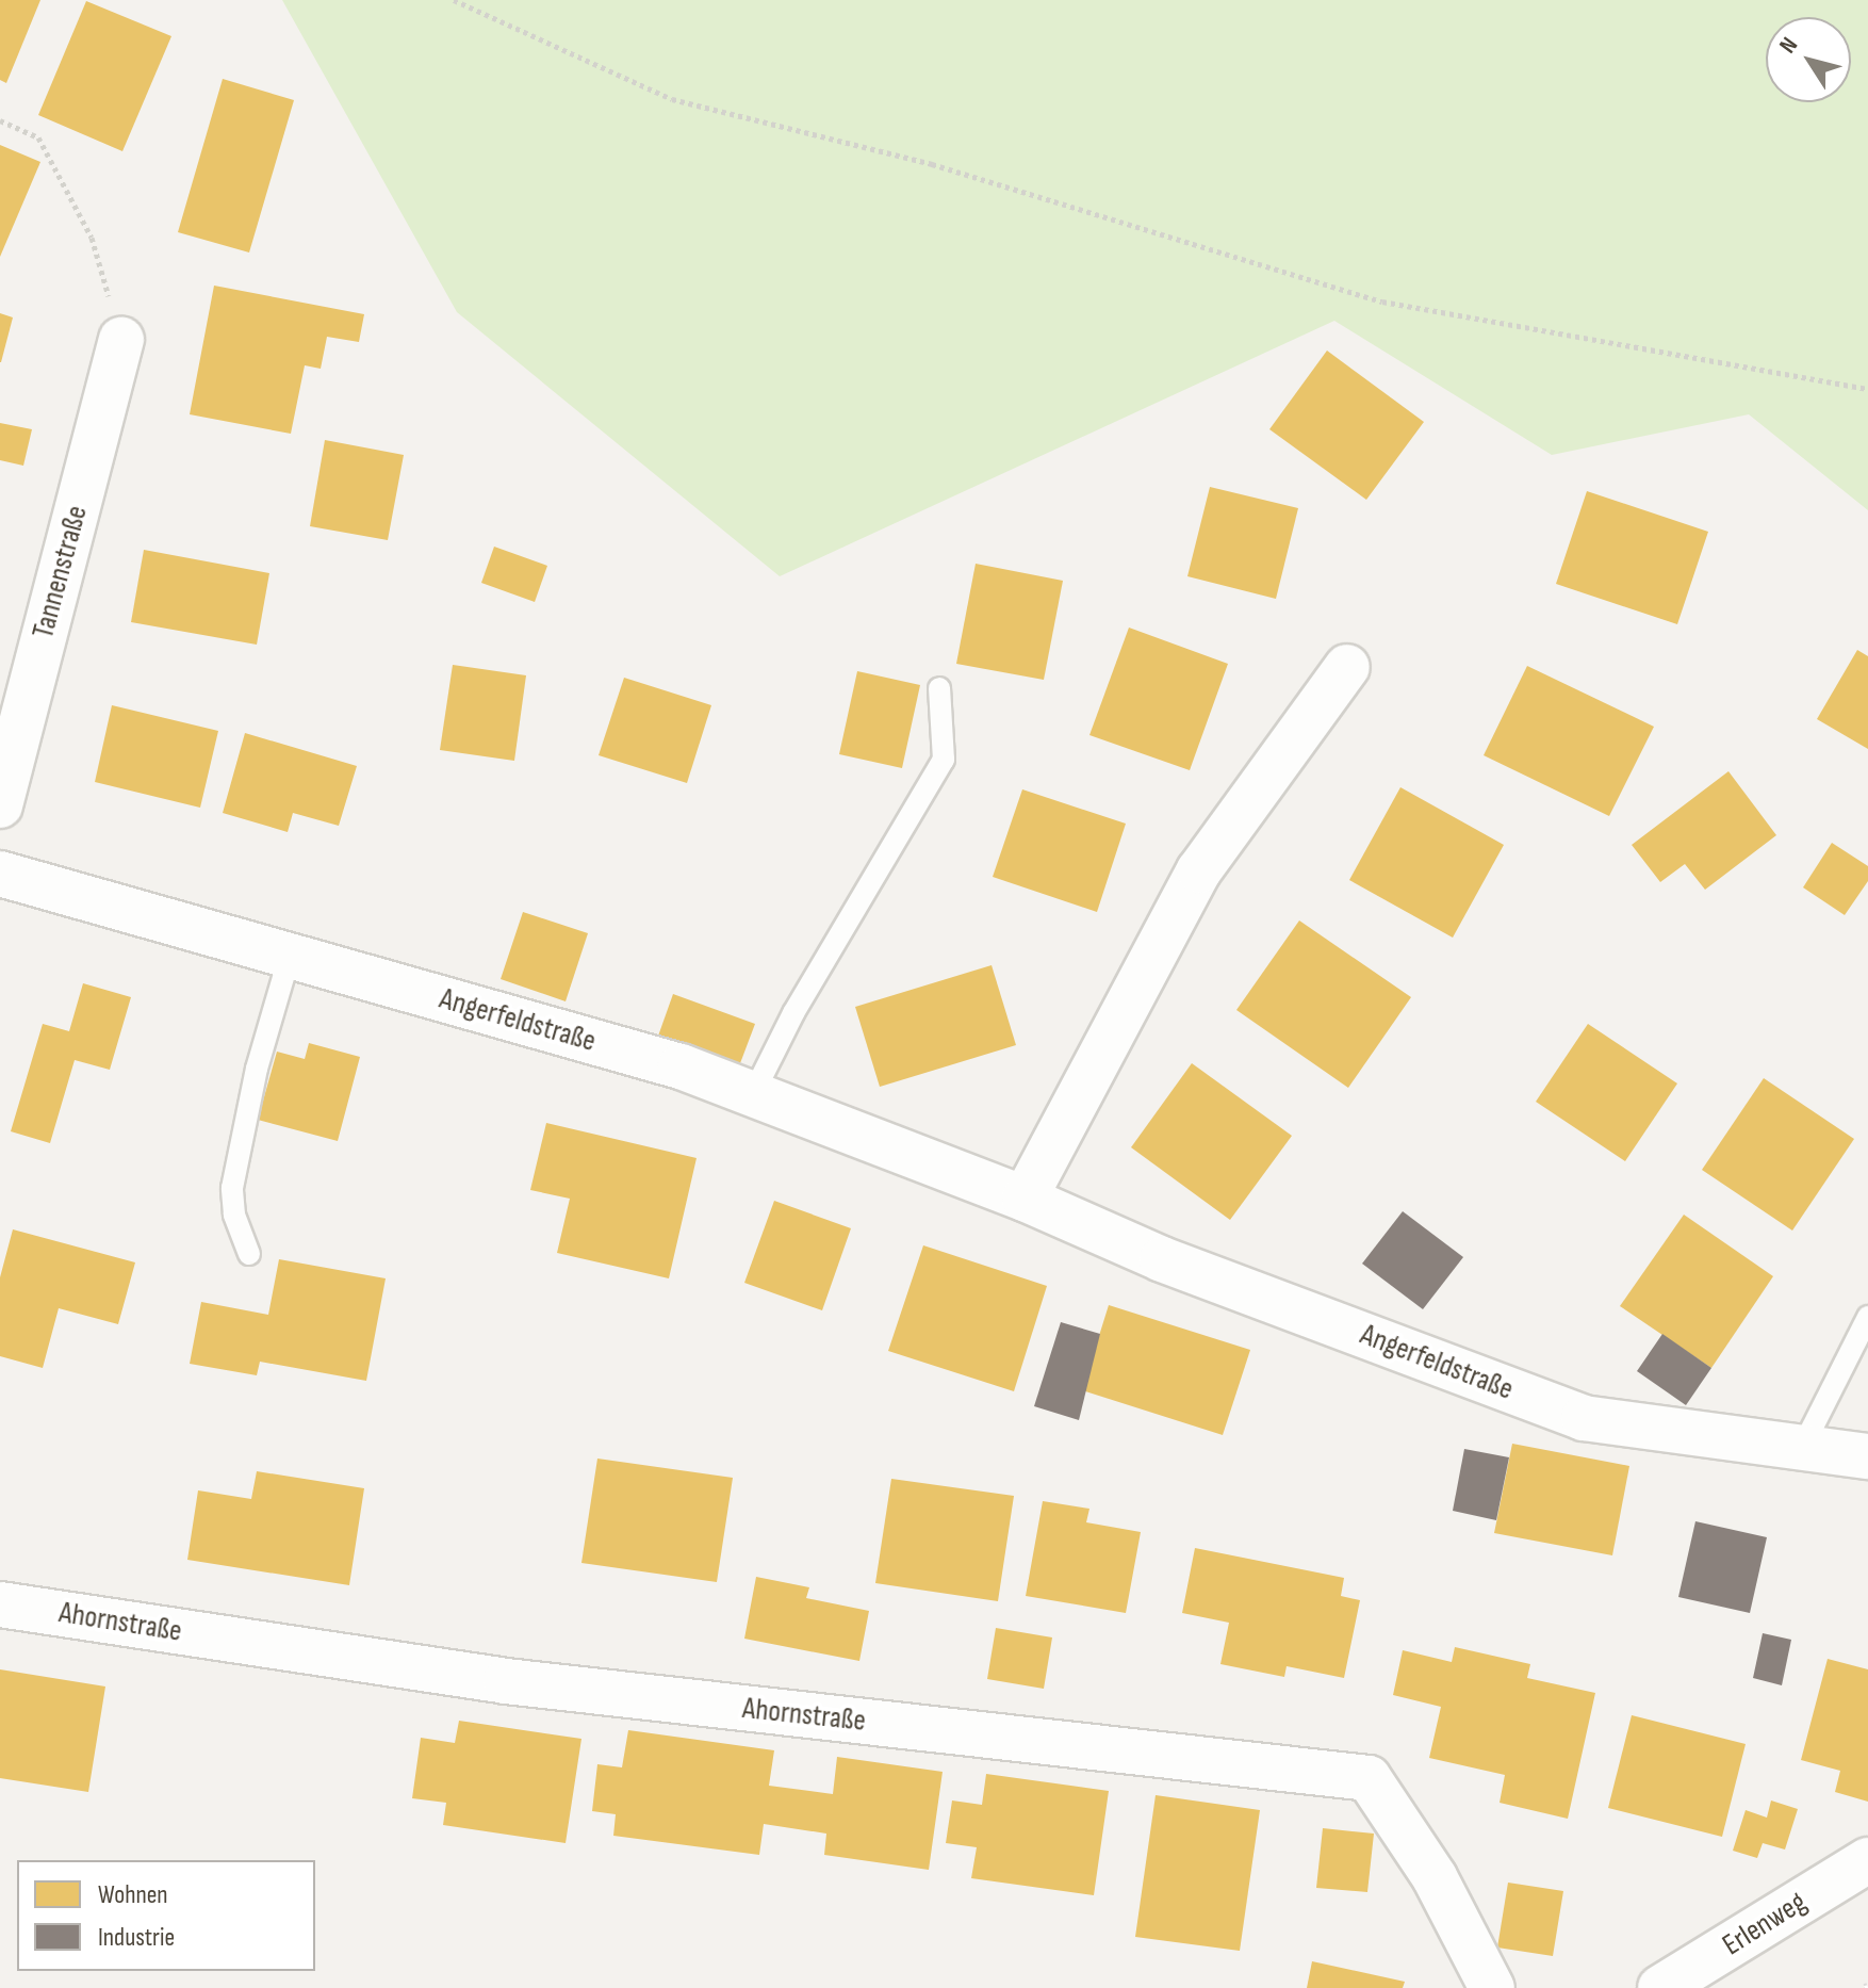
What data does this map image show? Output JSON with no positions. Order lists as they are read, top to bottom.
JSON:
{
  "streets": {
    "street": [
      "Tannenstraße",
      "Angerfeldstraße",
      "Ahornstraße",
      "Erlenweg"
    ]
  },
  "legend": ["Wohnen", "Industrie"],
  "north": "top left"
}
